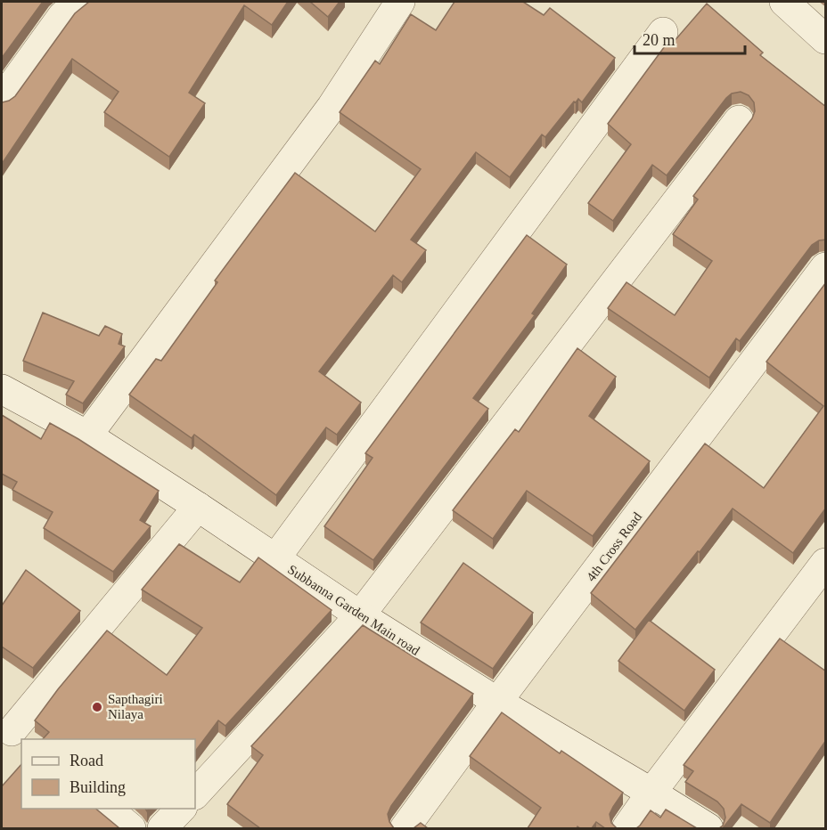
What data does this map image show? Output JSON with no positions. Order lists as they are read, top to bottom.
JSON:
{
  "streets": {
    "street": ["4th Cross Road", "Subbanna Garden Main road"]
  },
  "crossings": [
    ["4th Cross Road", "Subbanna Garden Main road"]
  ],
  "places": ["Sapthagiri Nilaya"],
  "legend": ["Road", "Building"],
  "scale_bar": "20 m"
}
